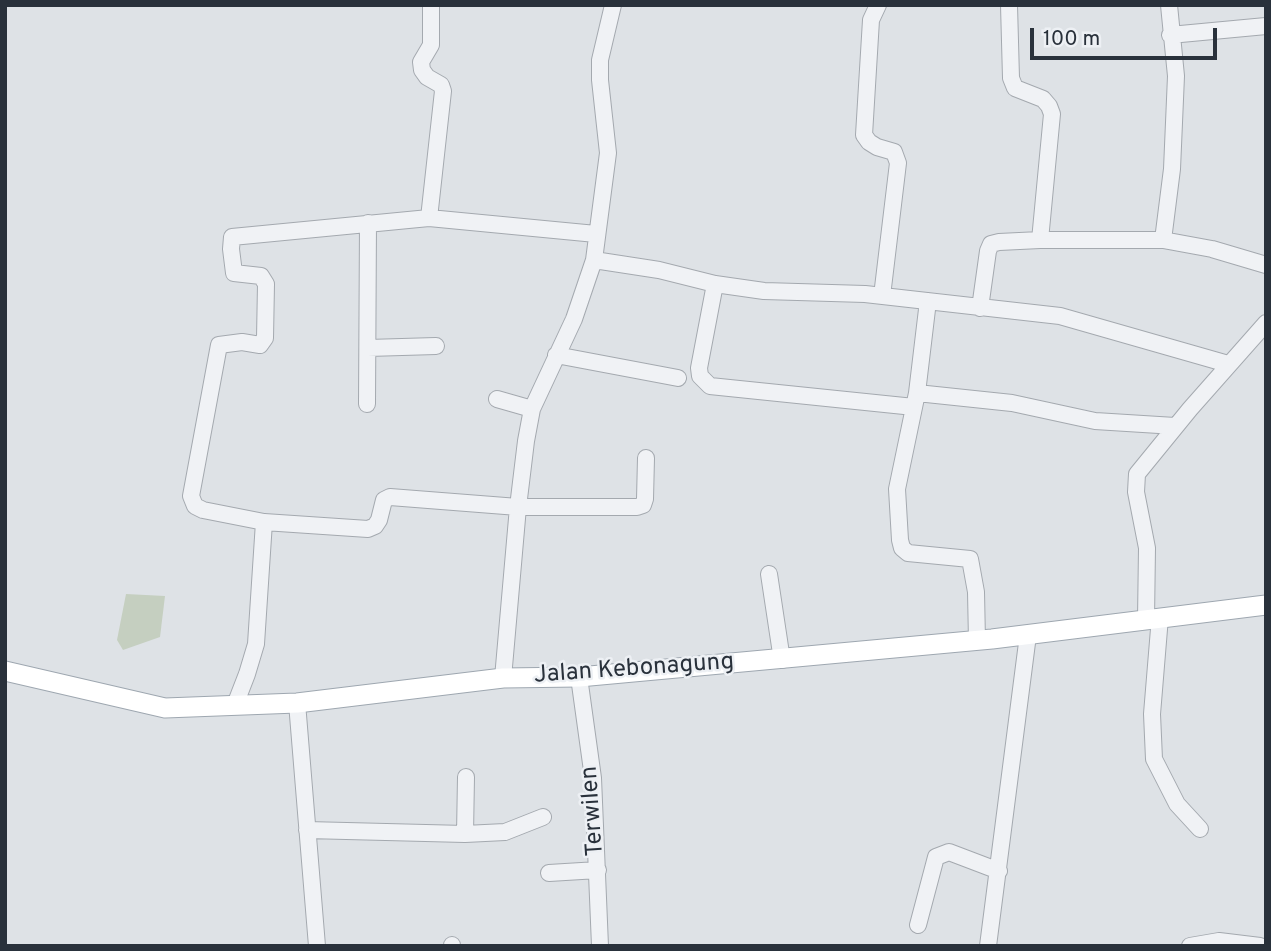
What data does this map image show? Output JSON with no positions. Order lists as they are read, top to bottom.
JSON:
{
  "streets": {
    "main road": ["Jalan Kebonagung"],
    "street": ["Terwilen"]
  },
  "crossings": [
    ["Jalan Kebonagung", "Terwilen"]
  ],
  "scale_bar": "100 m"
}
